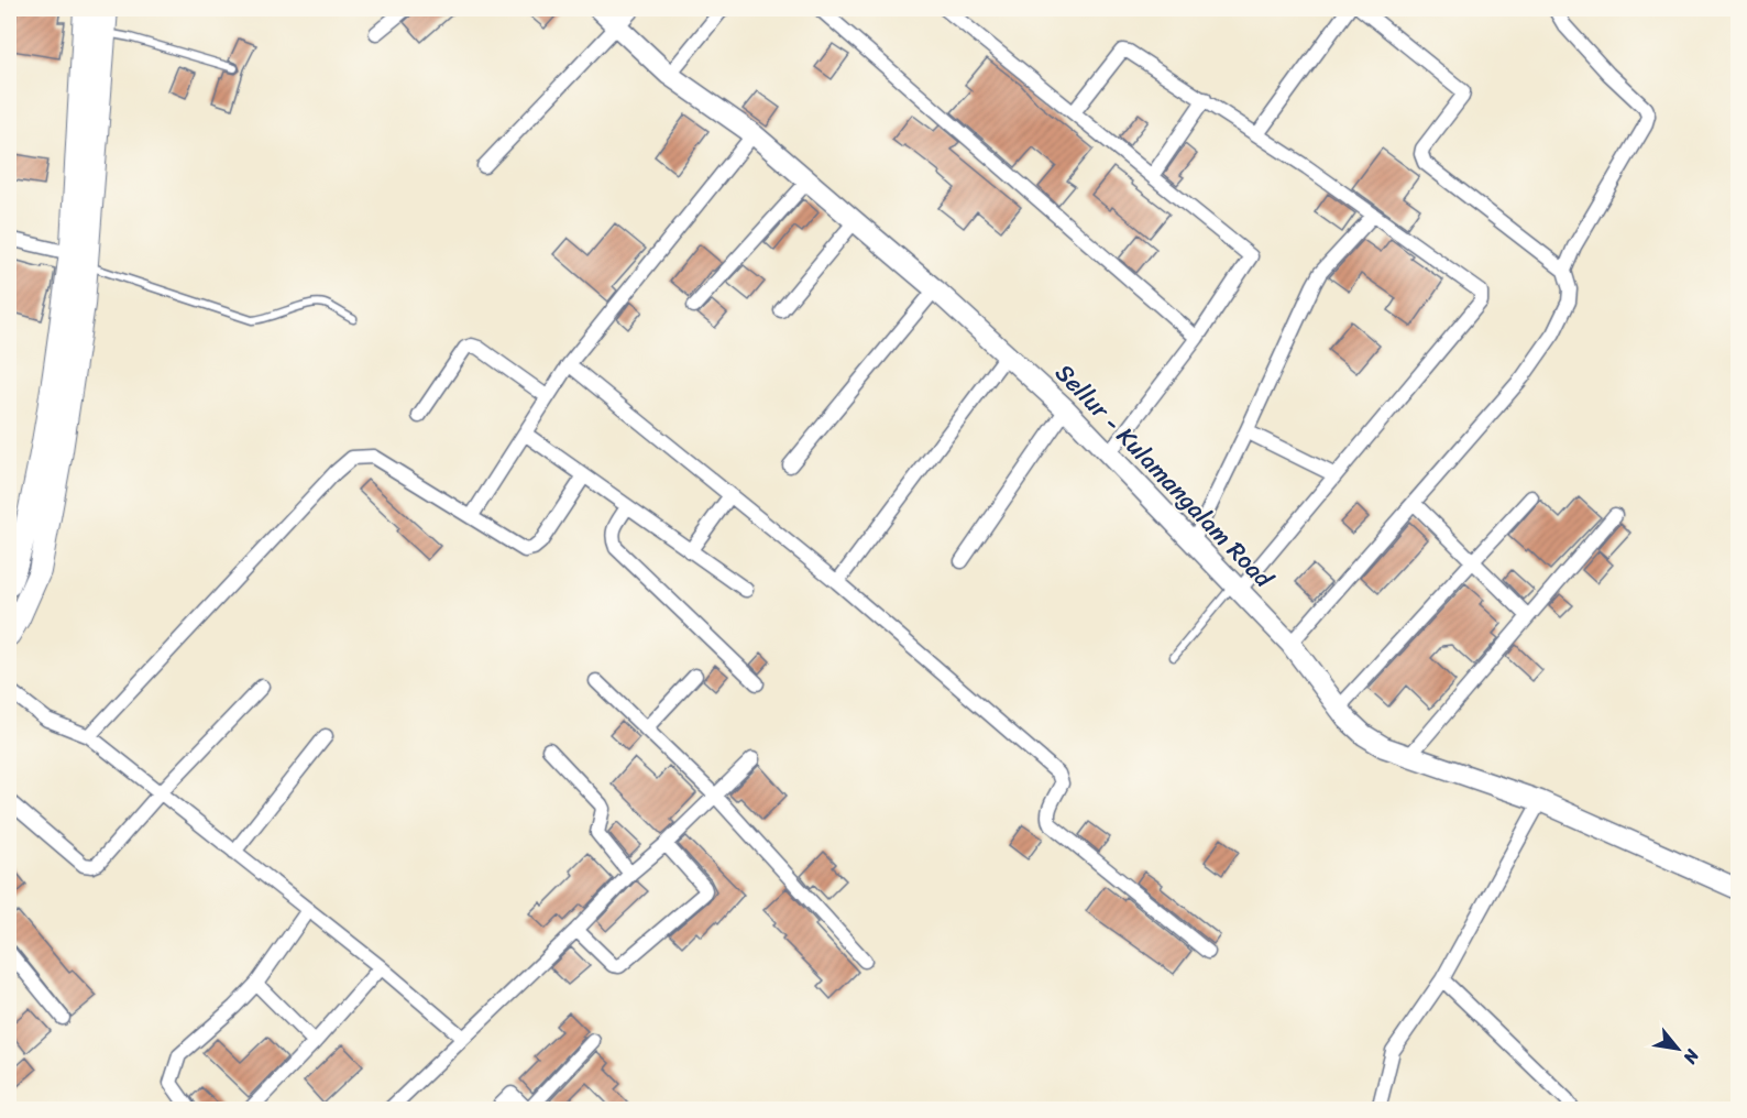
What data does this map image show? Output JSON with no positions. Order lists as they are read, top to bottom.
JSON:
{
  "streets": {
    "main road": ["Sellur - Kulamangalam Road"]
  },
  "north": "bottom right"
}
